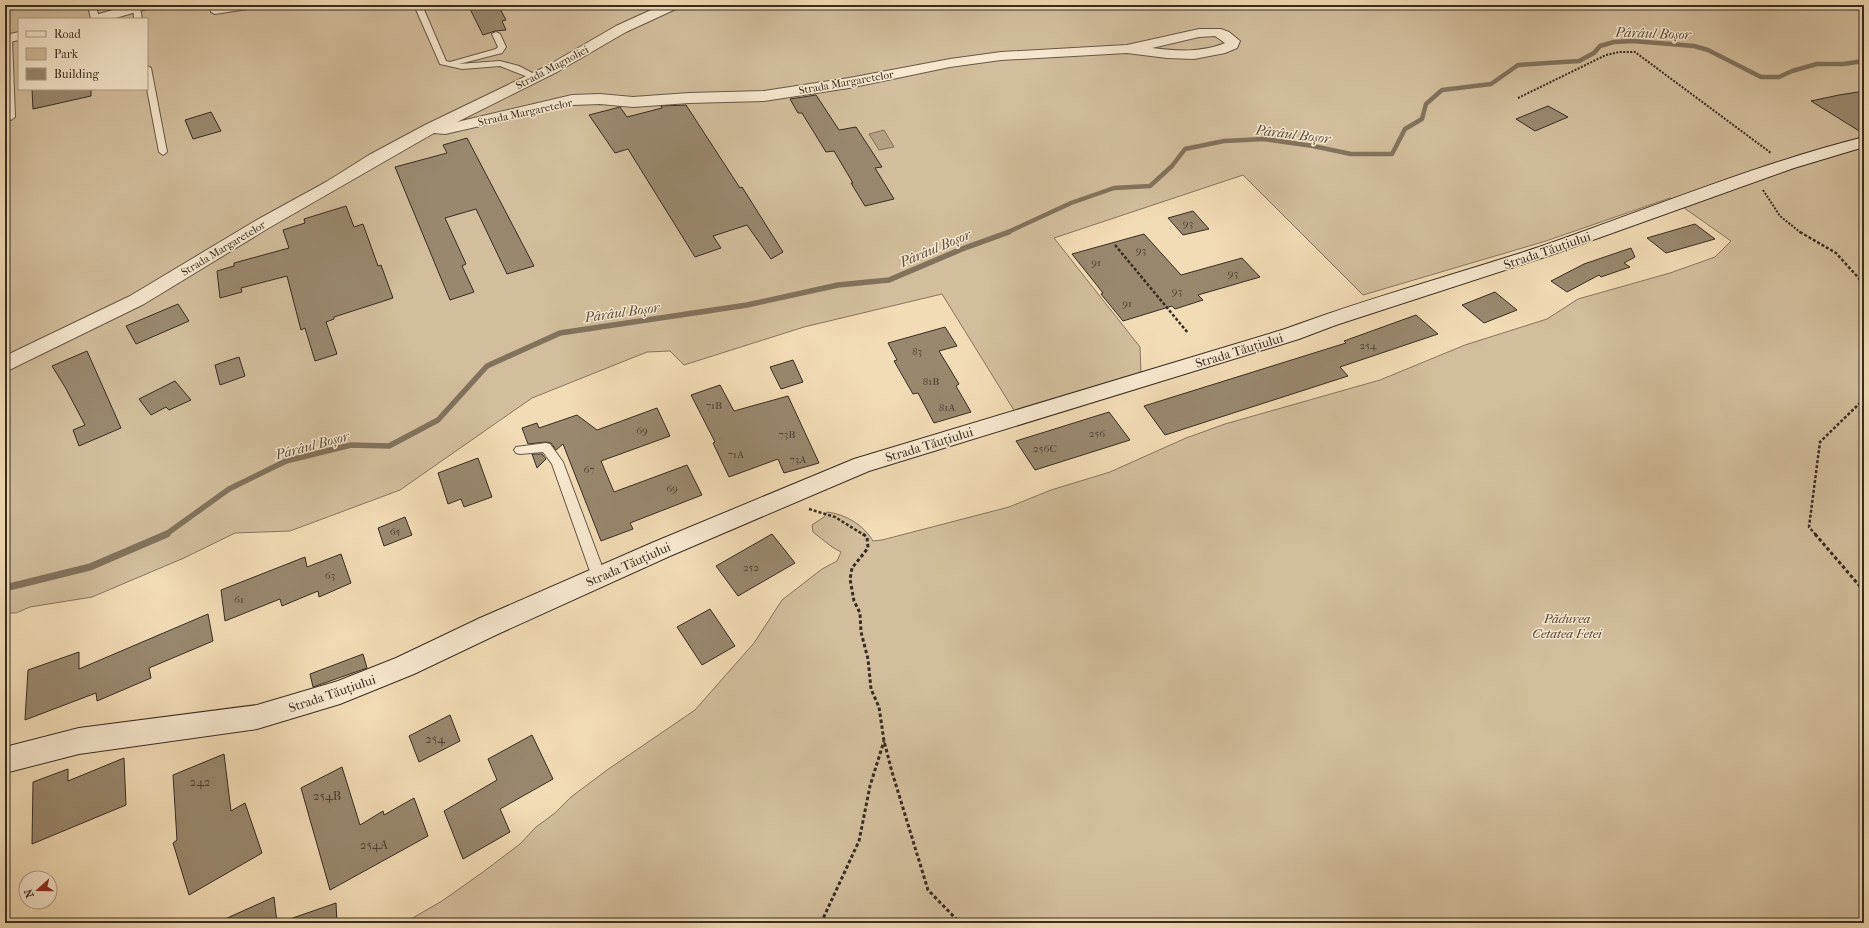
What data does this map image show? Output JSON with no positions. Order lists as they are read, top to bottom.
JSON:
{
  "streets": {
    "street": ["Strada Magnoliei", "Strada Margaretelor", "Strada Tăuțiului"]
  },
  "crossings": [
    ["Strada Magnoliei", "Strada Margaretelor"]
  ],
  "water": ["Pârâul Boșor"],
  "parks": ["Pădurea Cetatea Fetei"],
  "house_numbers": [
    "93",
    "93",
    "91",
    "93",
    "93",
    "91",
    "254",
    "83",
    "81B",
    "71B",
    "81A",
    "69",
    "256",
    "73B",
    "256C",
    "71A",
    "73A",
    "67",
    "69",
    "65",
    "252",
    "63",
    "61",
    "254",
    "242",
    "254B",
    "254A"
  ],
  "legend": ["Road", "Park", "Building"],
  "north": "left"
}
